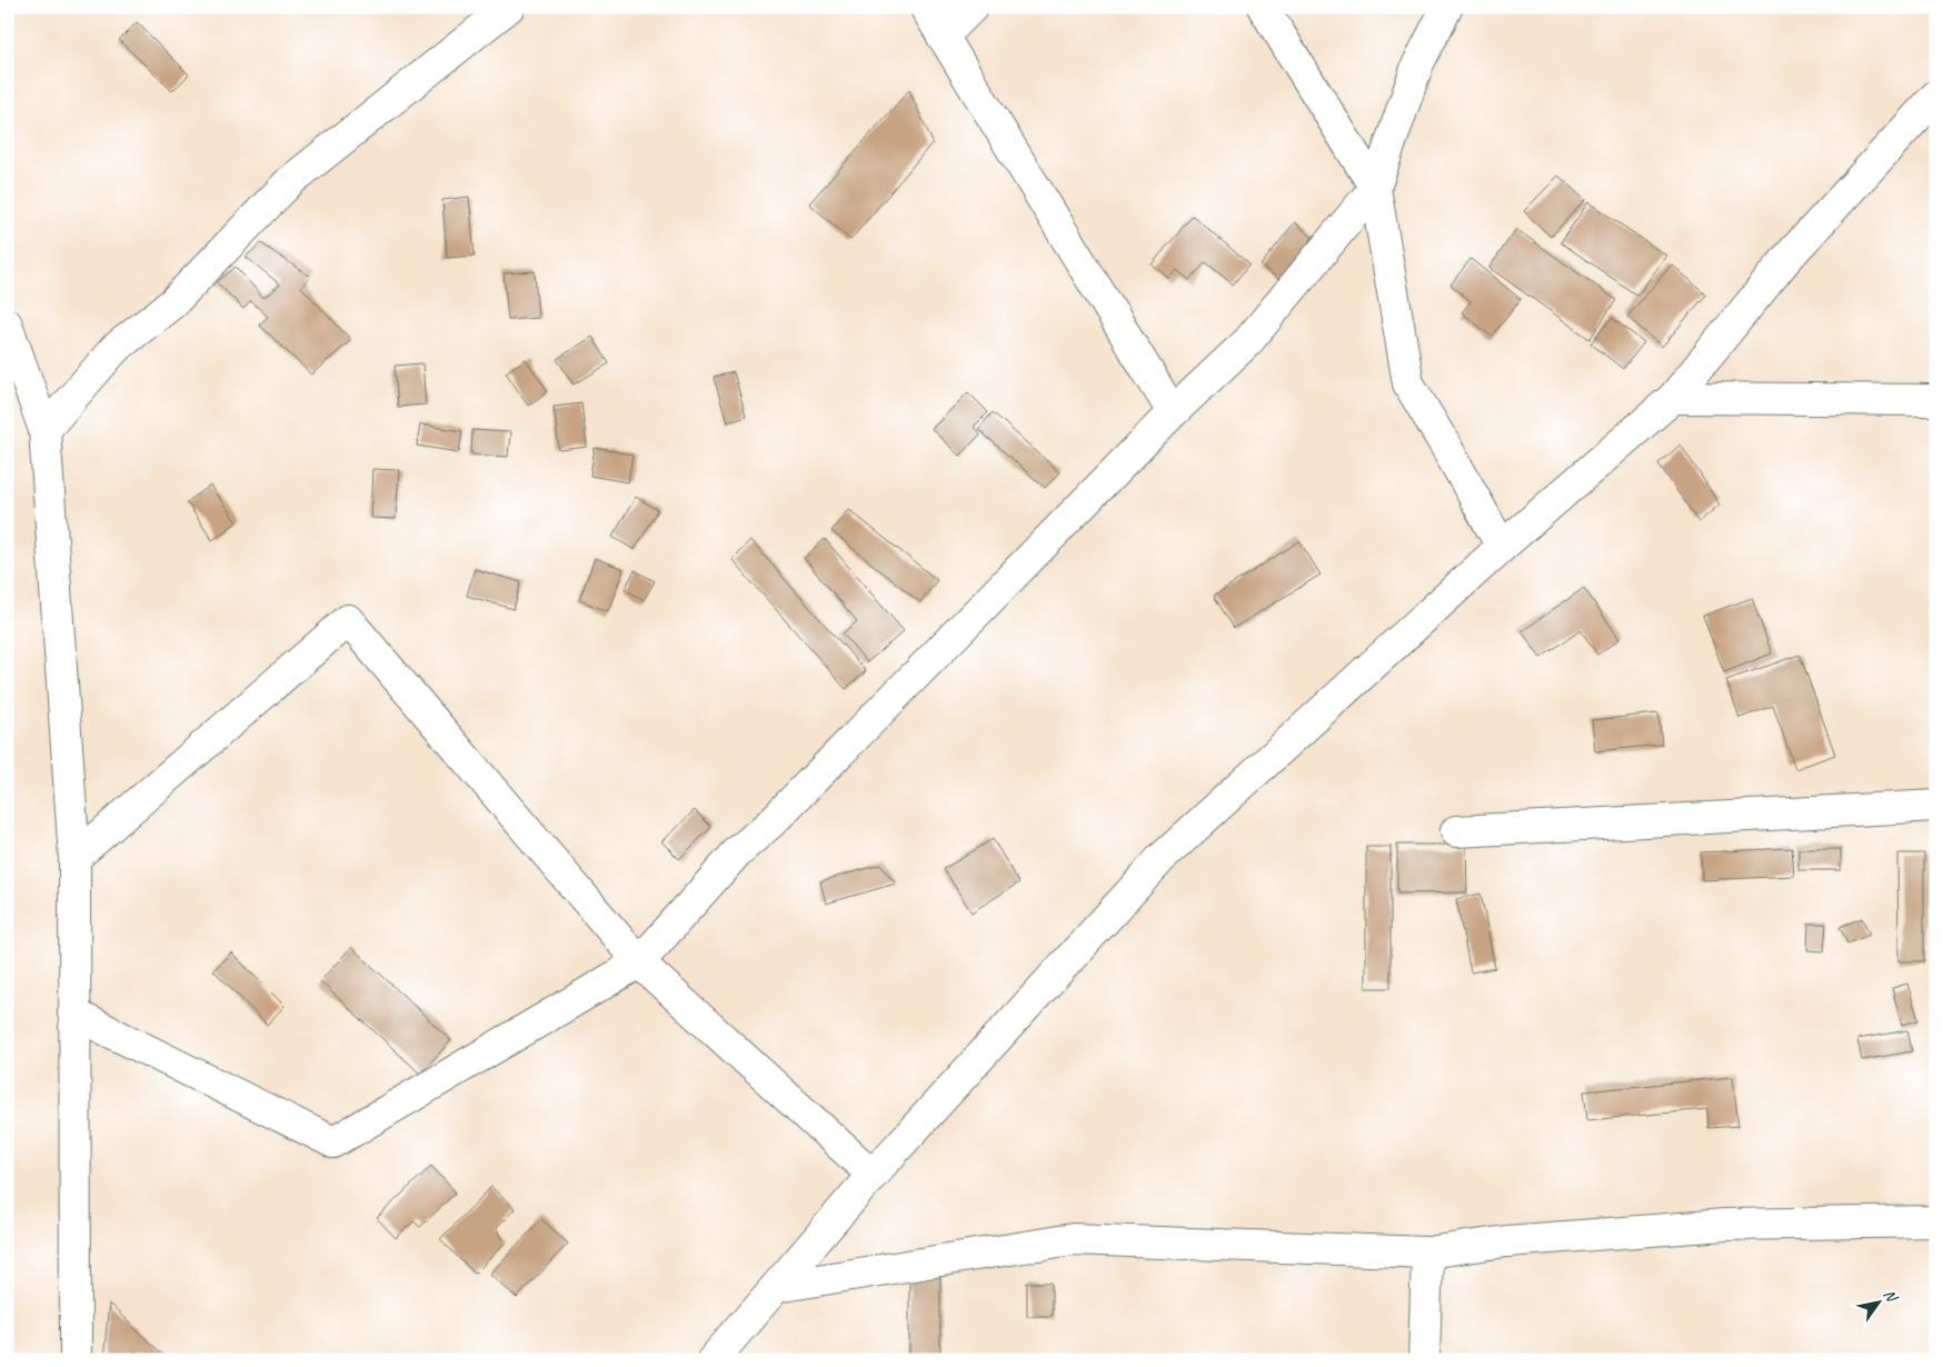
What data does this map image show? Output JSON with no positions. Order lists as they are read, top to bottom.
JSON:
{
  "north": "top right"
}
